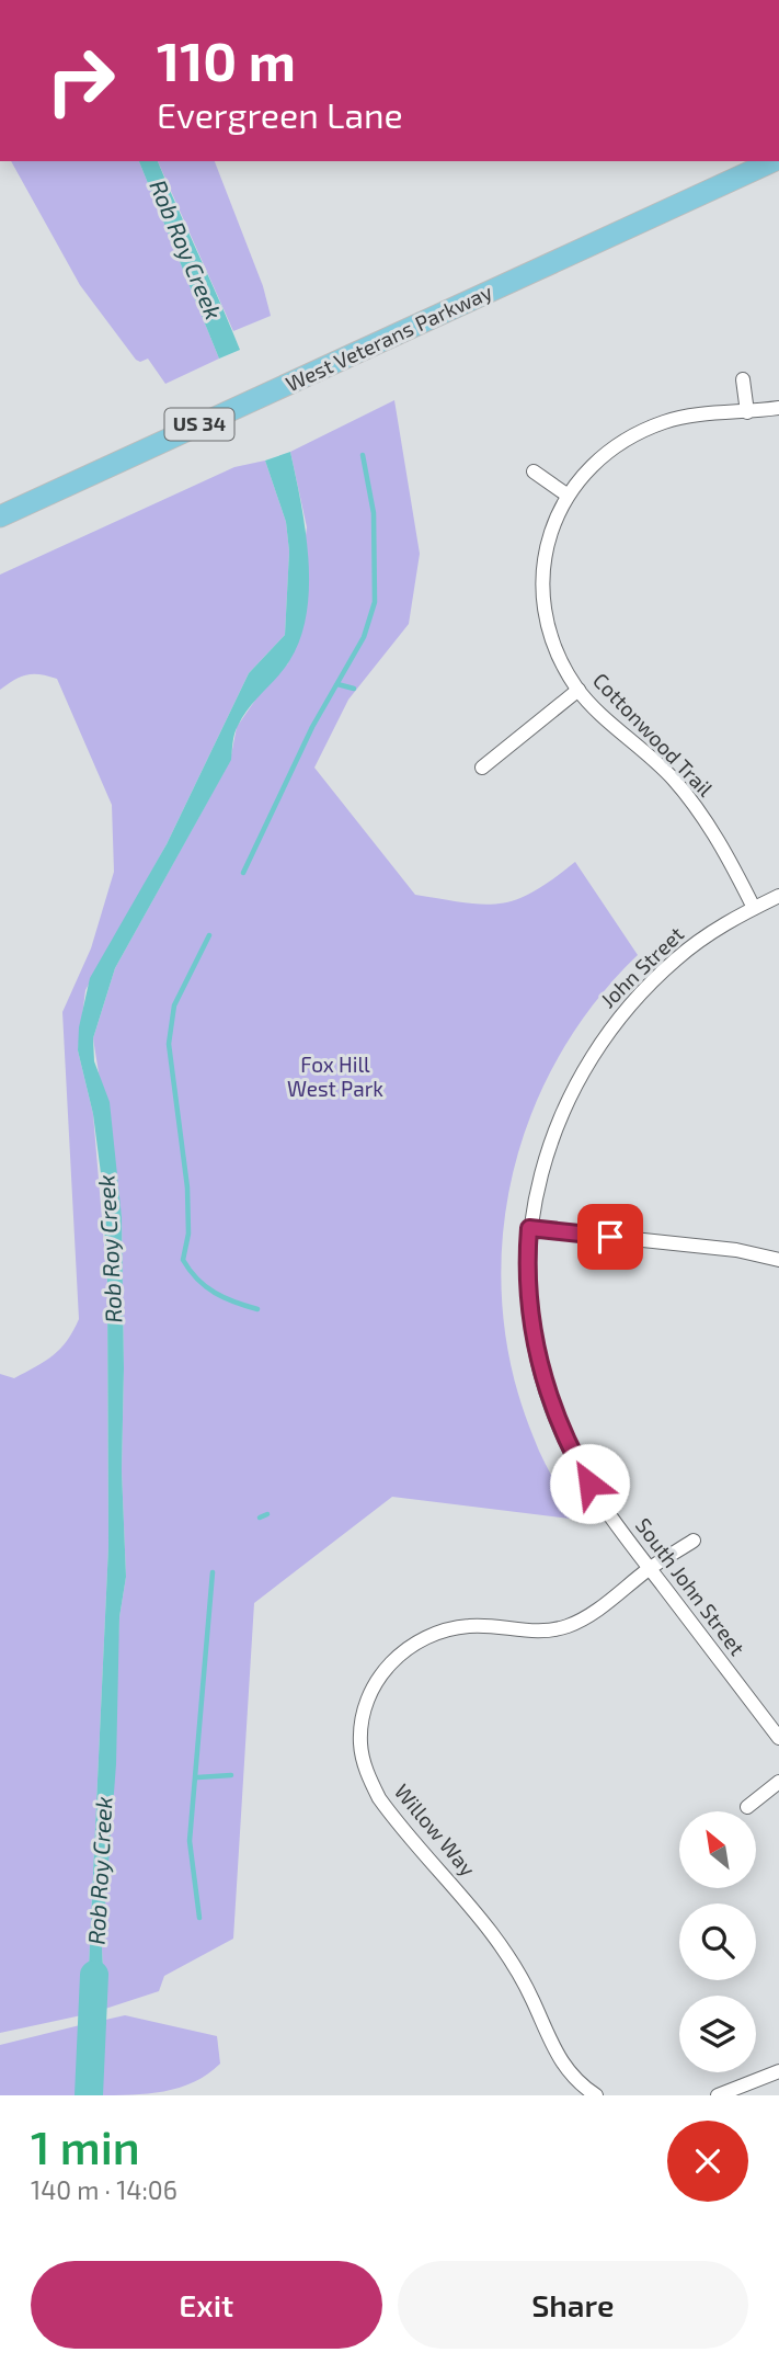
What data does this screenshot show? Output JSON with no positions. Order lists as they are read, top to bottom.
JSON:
{
  "streets": {
    "main road": ["West Veterans Parkway", "US 34"],
    "street": [
      "Cottonwood Trail",
      "John Street",
      "South John Street",
      "Willow Way"
    ]
  },
  "crossings": [
    ["Cottonwood Trail", "John Street"],
    ["John Street", "South John Street"],
    ["South John Street", "Willow Way"]
  ],
  "water": ["Rob Roy Creek"],
  "parks": ["Fox Hill West Park"],
  "north": "top left",
  "page": {
    "turn": ["110 m", "Evergreen Lane"],
    "heading": ["1 min", "140 m · 14:06"],
    "buttons": ["Exit", "Share"]
  }
}
